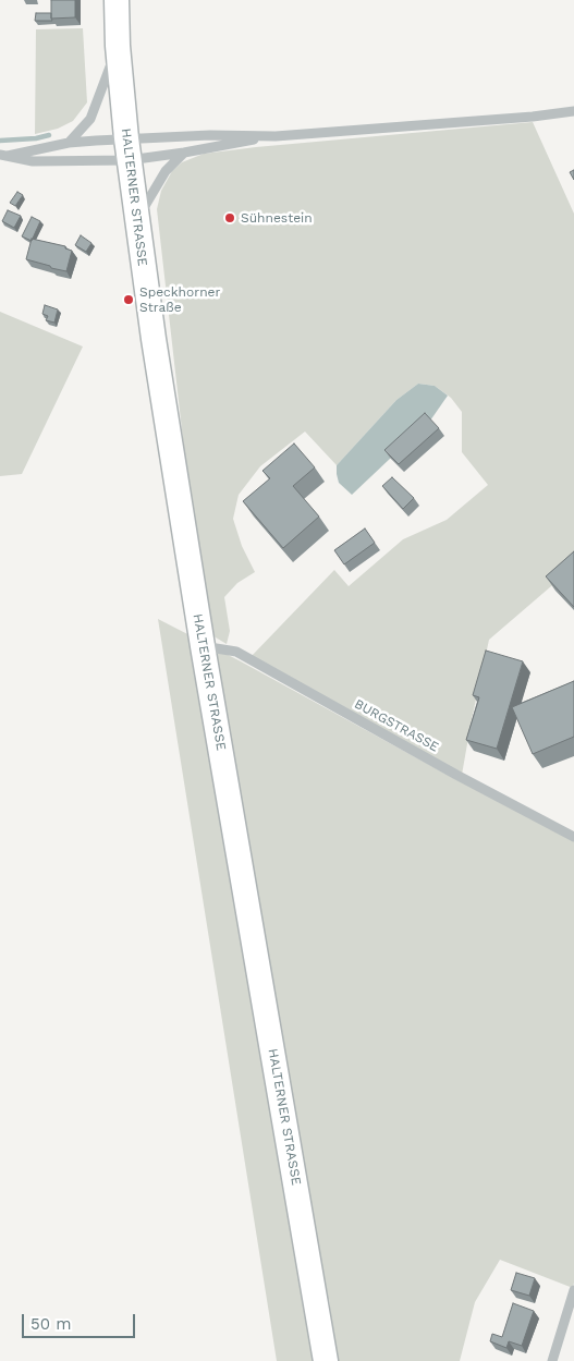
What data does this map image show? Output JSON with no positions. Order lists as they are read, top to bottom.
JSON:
{
  "streets": {
    "main road": ["HALTERNER STRASSE"],
    "street": ["BURGSTRASSE"]
  },
  "crossings": [
    ["HALTERNER STRASSE", "BURGSTRASSE"]
  ],
  "places": ["Sühnestein", "Speckhorner Straße"],
  "scale_bar": "50 m"
}
